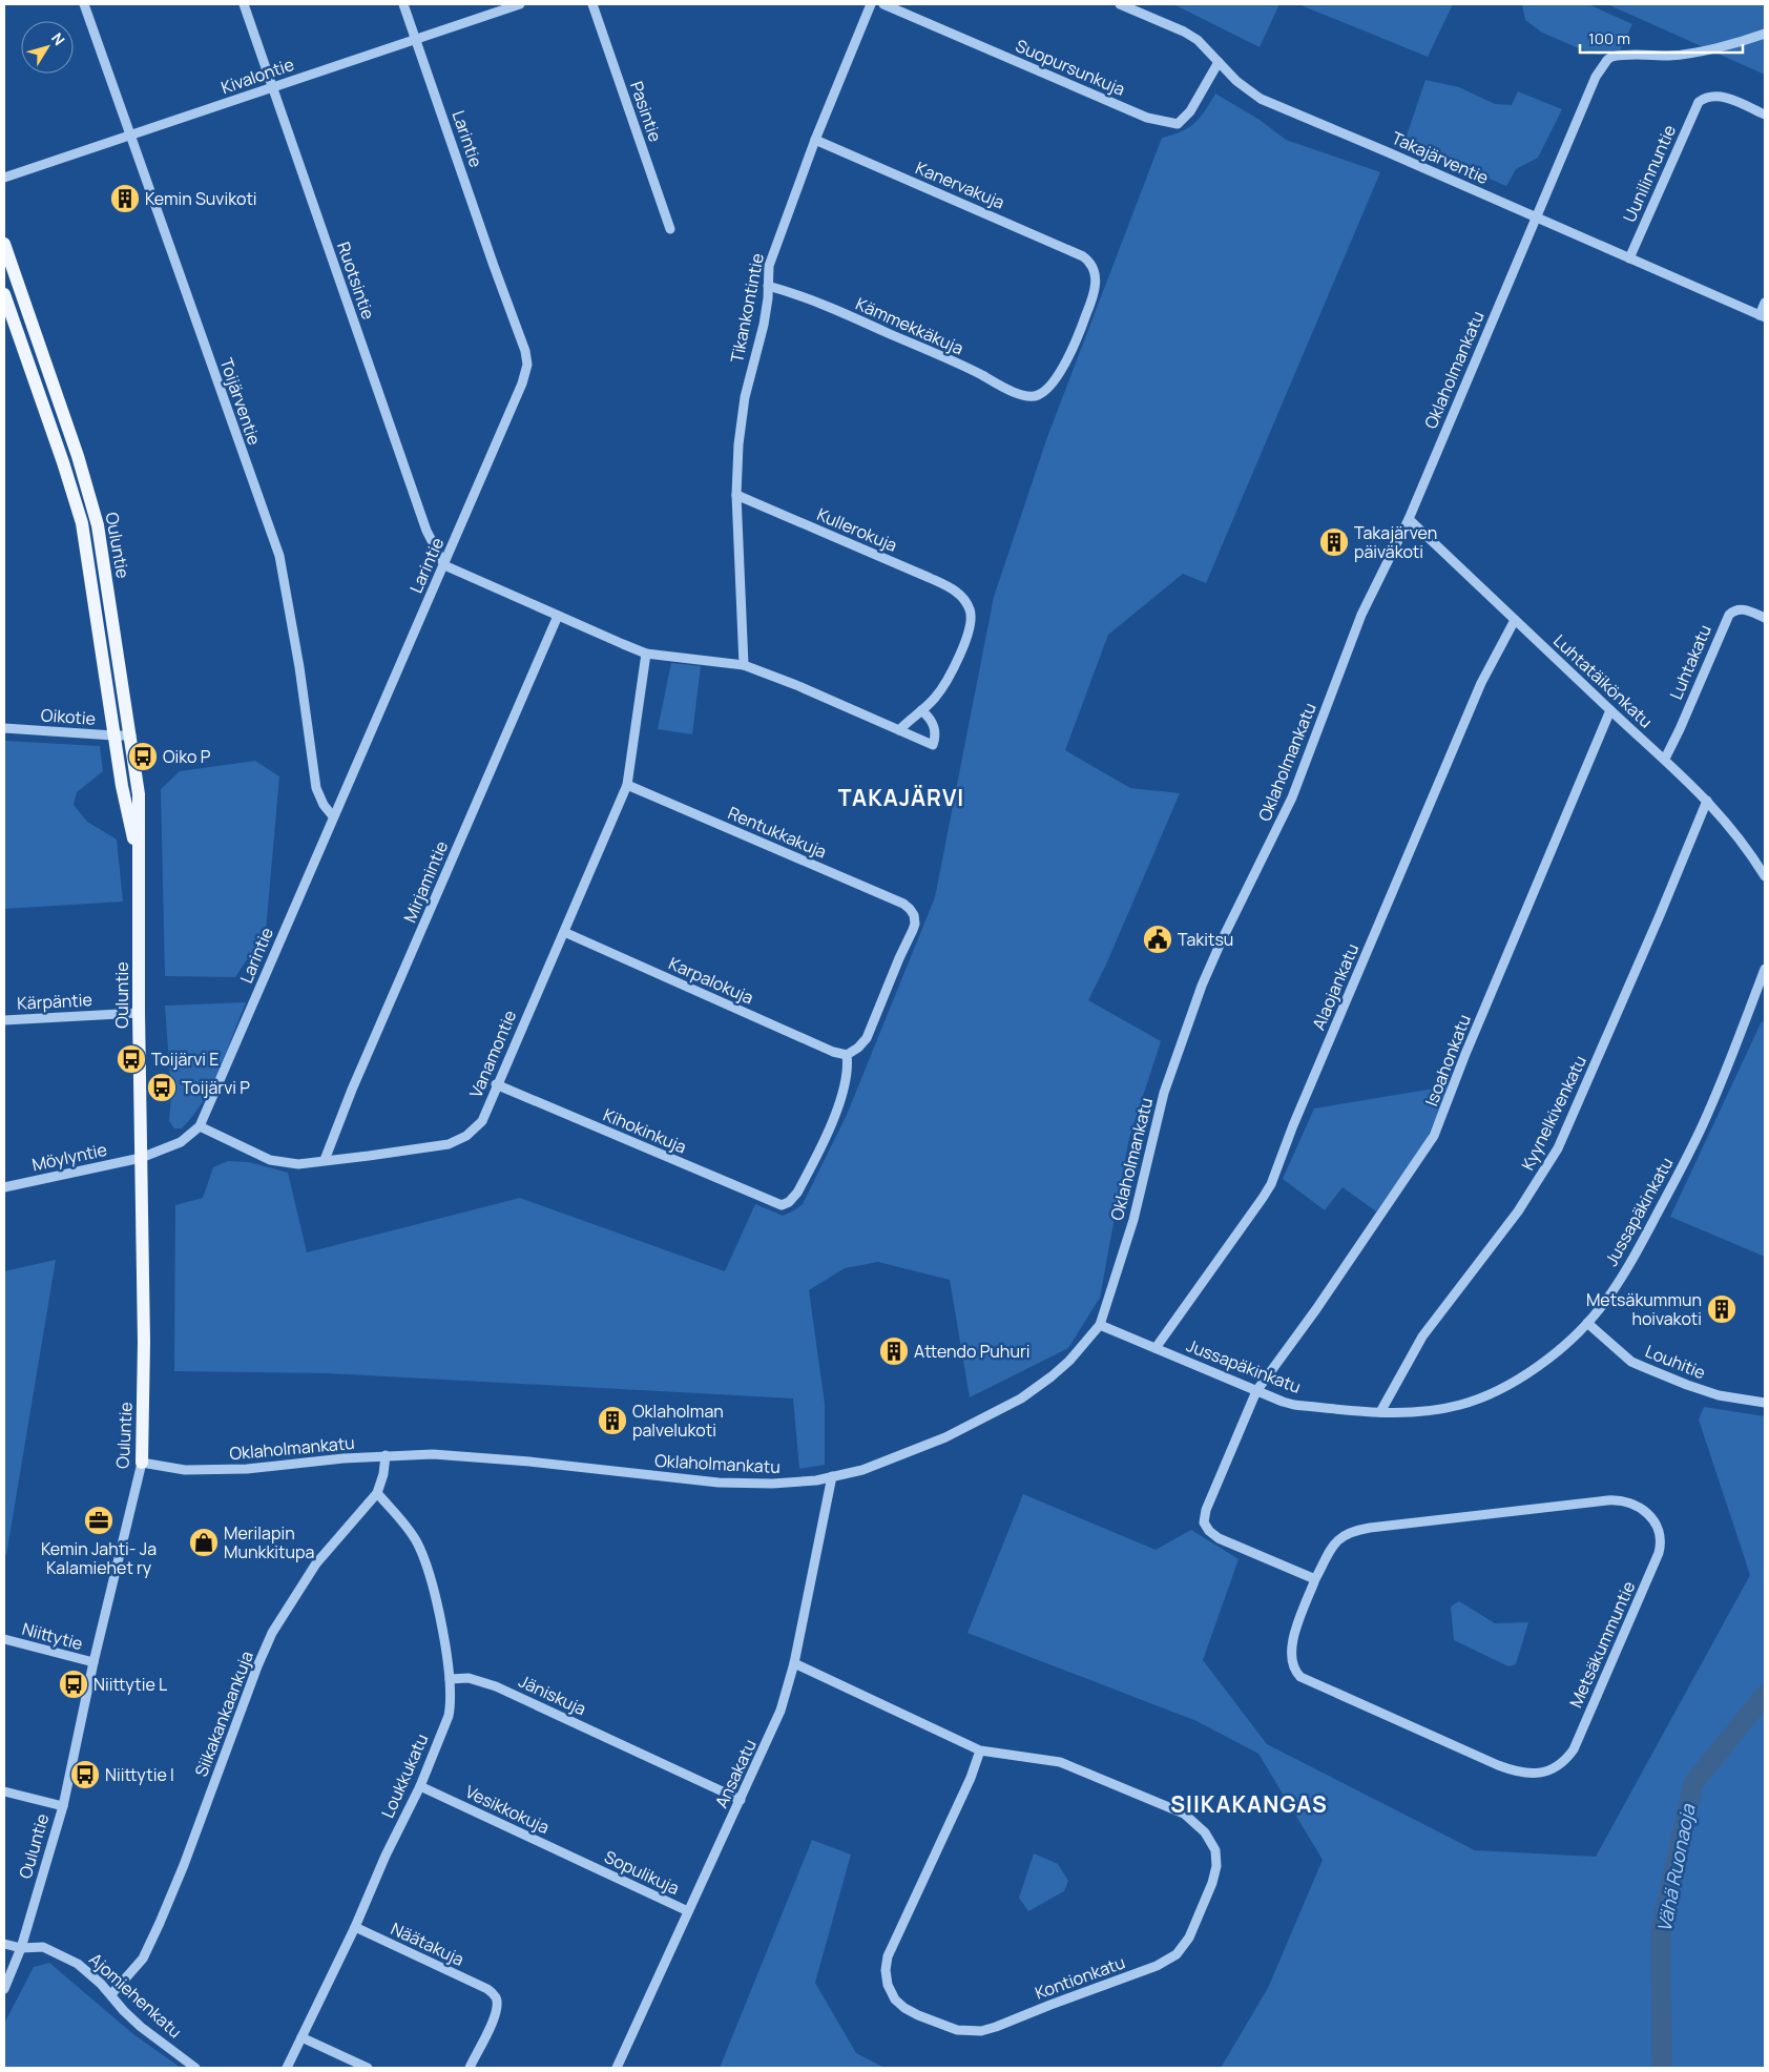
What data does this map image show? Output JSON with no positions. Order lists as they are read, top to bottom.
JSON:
{
  "streets": {
    "main road": ["Ouluntie"],
    "street": [
      "Suopursunkuja",
      "Kivalontie",
      "Pasintie",
      "Larintie",
      "Takajärventie",
      "Uunilinnuntie",
      "Kanervakuja",
      "Ruotsintie",
      "Tikankontintie",
      "Kämmekkäkuja",
      "Oklaholmankatu",
      "Toijärventie",
      "Kullerokuja",
      "Luhtakatu",
      "Luhtatäikönkatu",
      "Oikotie",
      "Rentukkakuja",
      "Mirjamintie",
      "Karpalokuja",
      "Alaojankatu",
      "Kärpäntie",
      "Vanamontie",
      "Isoahonkatu",
      "Kyynelkivenkatu",
      "Kihokinkuja",
      "Möylyntie",
      "Jussapäkinkatu",
      "Louhitie",
      "Niittytie",
      "Metsäkummuntie",
      "Jäniskuja",
      "Siikakankaankuja",
      "Ansakatu",
      "Loukkukatu",
      "Vesikkokuja",
      "Sopulikuja",
      "Näätakuja",
      "Kontionkatu",
      "Ajomiehenkatu"
    ]
  },
  "crossings": [
    ["Suopursunkuja", "Takajärventie"],
    ["Kivalontie", "Larintie"],
    ["Kivalontie", "Ruotsintie"],
    ["Kivalontie", "Toijärventie"],
    ["Larintie", "Ruotsintie"],
    ["Larintie", "Toijärventie"],
    ["Larintie", "Vanamontie"],
    ["Takajärventie", "Uunilinnuntie"],
    ["Takajärventie", "Oklaholmankatu"],
    ["Kanervakuja", "Tikankontintie"],
    ["Kanervakuja", "Kämmekkäkuja"],
    ["Tikankontintie", "Kämmekkäkuja"],
    ["Tikankontintie", "Kullerokuja"],
    ["Oklaholmankatu", "Ouluntie"],
    ["Oklaholmankatu", "Luhtatäikönkatu"],
    ["Oklaholmankatu", "Jussapäkinkatu"],
    ["Oklaholmankatu", "Siikakankaankuja"],
    ["Oklaholmankatu", "Ansakatu"],
    ["Ouluntie", "Oikotie"],
    ["Ouluntie", "Kärpäntie"],
    ["Ouluntie", "Möylyntie"],
    ["Ouluntie", "Niittytie"],
    ["Ouluntie", "Ajomiehenkatu"],
    ["Luhtakatu", "Luhtatäikönkatu"],
    ["Luhtatäikönkatu", "Alaojankatu"],
    ["Luhtatäikönkatu", "Isoahonkatu"],
    ["Luhtatäikönkatu", "Kyynelkivenkatu"],
    ["Rentukkakuja", "Karpalokuja"],
    ["Rentukkakuja", "Vanamontie"],
    ["Rentukkakuja", "Kihokinkuja"],
    ["Mirjamintie", "Vanamontie"],
    ["Karpalokuja", "Vanamontie"],
    ["Karpalokuja", "Kihokinkuja"],
    ["Alaojankatu", "Jussapäkinkatu"],
    ["Vanamontie", "Kihokinkuja"],
    ["Isoahonkatu", "Jussapäkinkatu"],
    ["Kyynelkivenkatu", "Jussapäkinkatu"],
    ["Jussapäkinkatu", "Louhitie"],
    ["Jäniskuja", "Ansakatu"],
    ["Jäniskuja", "Loukkukatu"],
    ["Siikakankaankuja", "Loukkukatu"],
    ["Siikakankaankuja", "Ajomiehenkatu"],
    ["Ansakatu", "Sopulikuja"],
    ["Ansakatu", "Kontionkatu"],
    ["Loukkukatu", "Vesikkokuja"],
    ["Loukkukatu", "Näätakuja"],
    ["Vesikkokuja", "Sopulikuja"]
  ],
  "districts": ["TAKAJÄRVI", "SIIKAKANGAS"],
  "water": ["Vähä Ruonaoja"],
  "places": {
    "building": [
      "Kemin Suvikoti",
      "Takajärven päiväkoti",
      "Metsäkummun hoivakoti",
      "Attendo Puhuri",
      "Oklaholman palvelukoti"
    ],
    "bus stop": [
      "Oiko P",
      "Toijärvi E",
      "Toijärvi P",
      "Niittytie L",
      "Niittytie I"
    ],
    "public building": ["Takitsu"],
    "office": ["Kemin Jahti- Ja Kalamiehet ry"],
    "shop": ["Merilapin Munkkitupa"]
  },
  "scale_bar": "100 m",
  "north": "top right"
}
